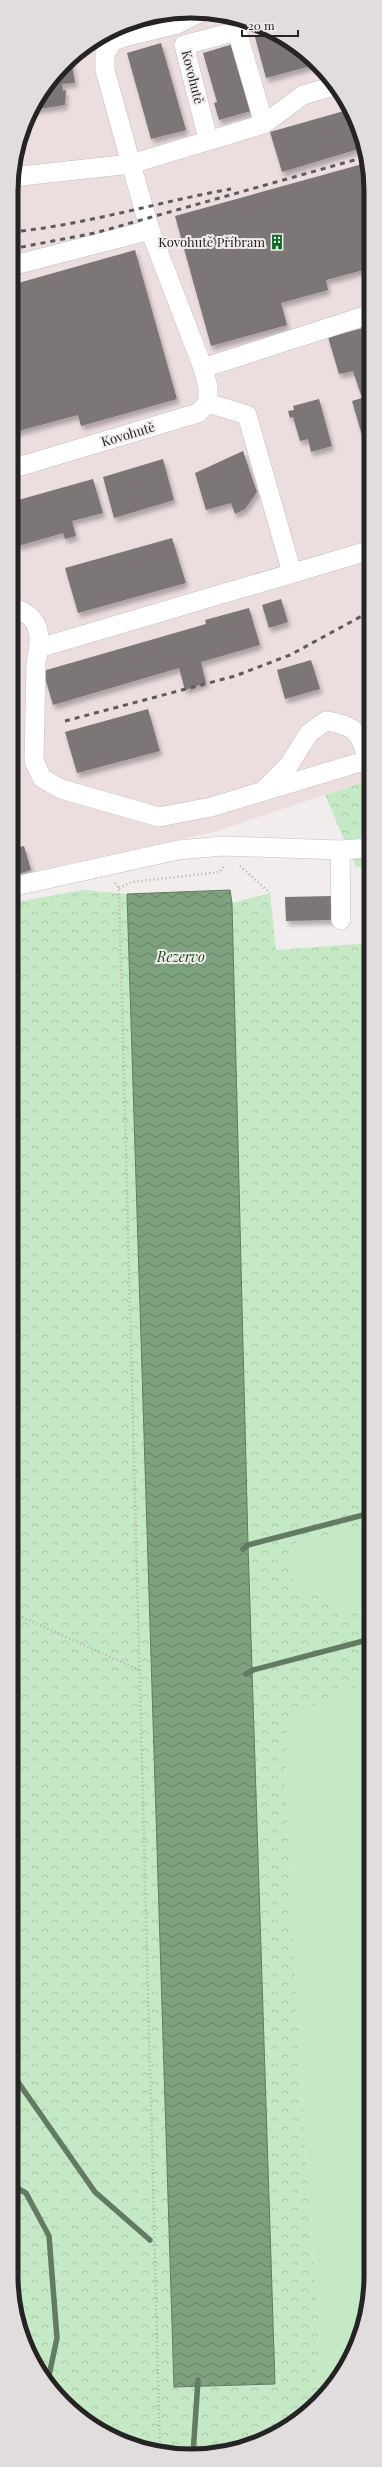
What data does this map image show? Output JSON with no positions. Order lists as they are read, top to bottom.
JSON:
{
  "streets": {
    "street": ["Kovohutě"]
  },
  "water": ["Rezervo"],
  "places": {
    "building": ["Kovohutě Příbram"]
  },
  "scale_bar": "20 m"
}
